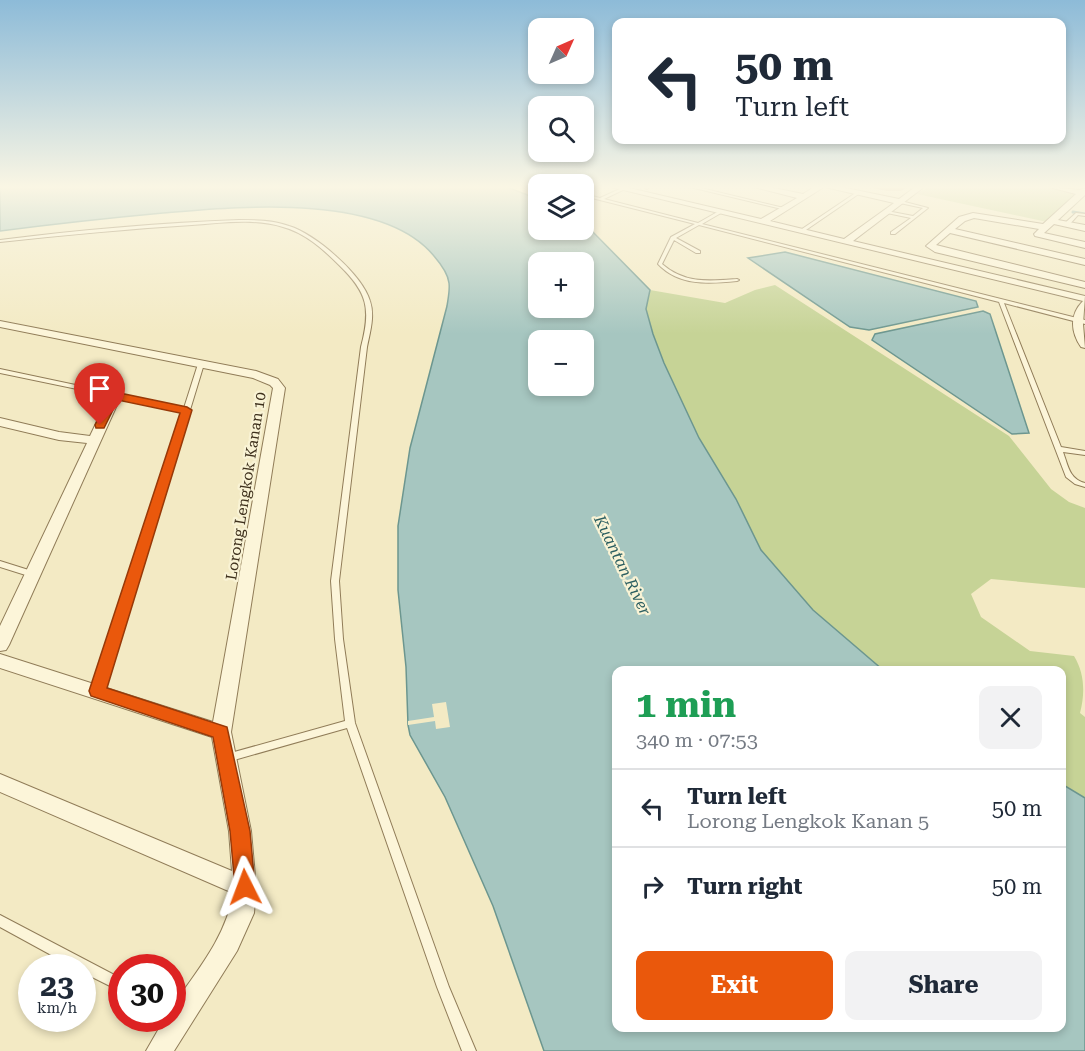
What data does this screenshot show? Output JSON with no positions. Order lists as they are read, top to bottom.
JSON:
{
  "streets": {
    "street": ["Lorong Lengkok Kanan 10"]
  },
  "water": ["Kuantan River"],
  "north": "top right",
  "page": {
    "map_buttons": ["+", "−"],
    "turn": ["50 m", "Turn left"],
    "heading": ["1 min", "340 m · 07:53"],
    "list": [
      {
        "name": "Turn left",
        "note": "Lorong Lengkok Kanan 5",
        "value": "50 m"
      },
      {
        "name": "Turn right",
        "value": "50 m"
      }
    ],
    "buttons": ["Exit", "Share"],
    "speed": "23 km/h",
    "limit": "30"
  }
}
